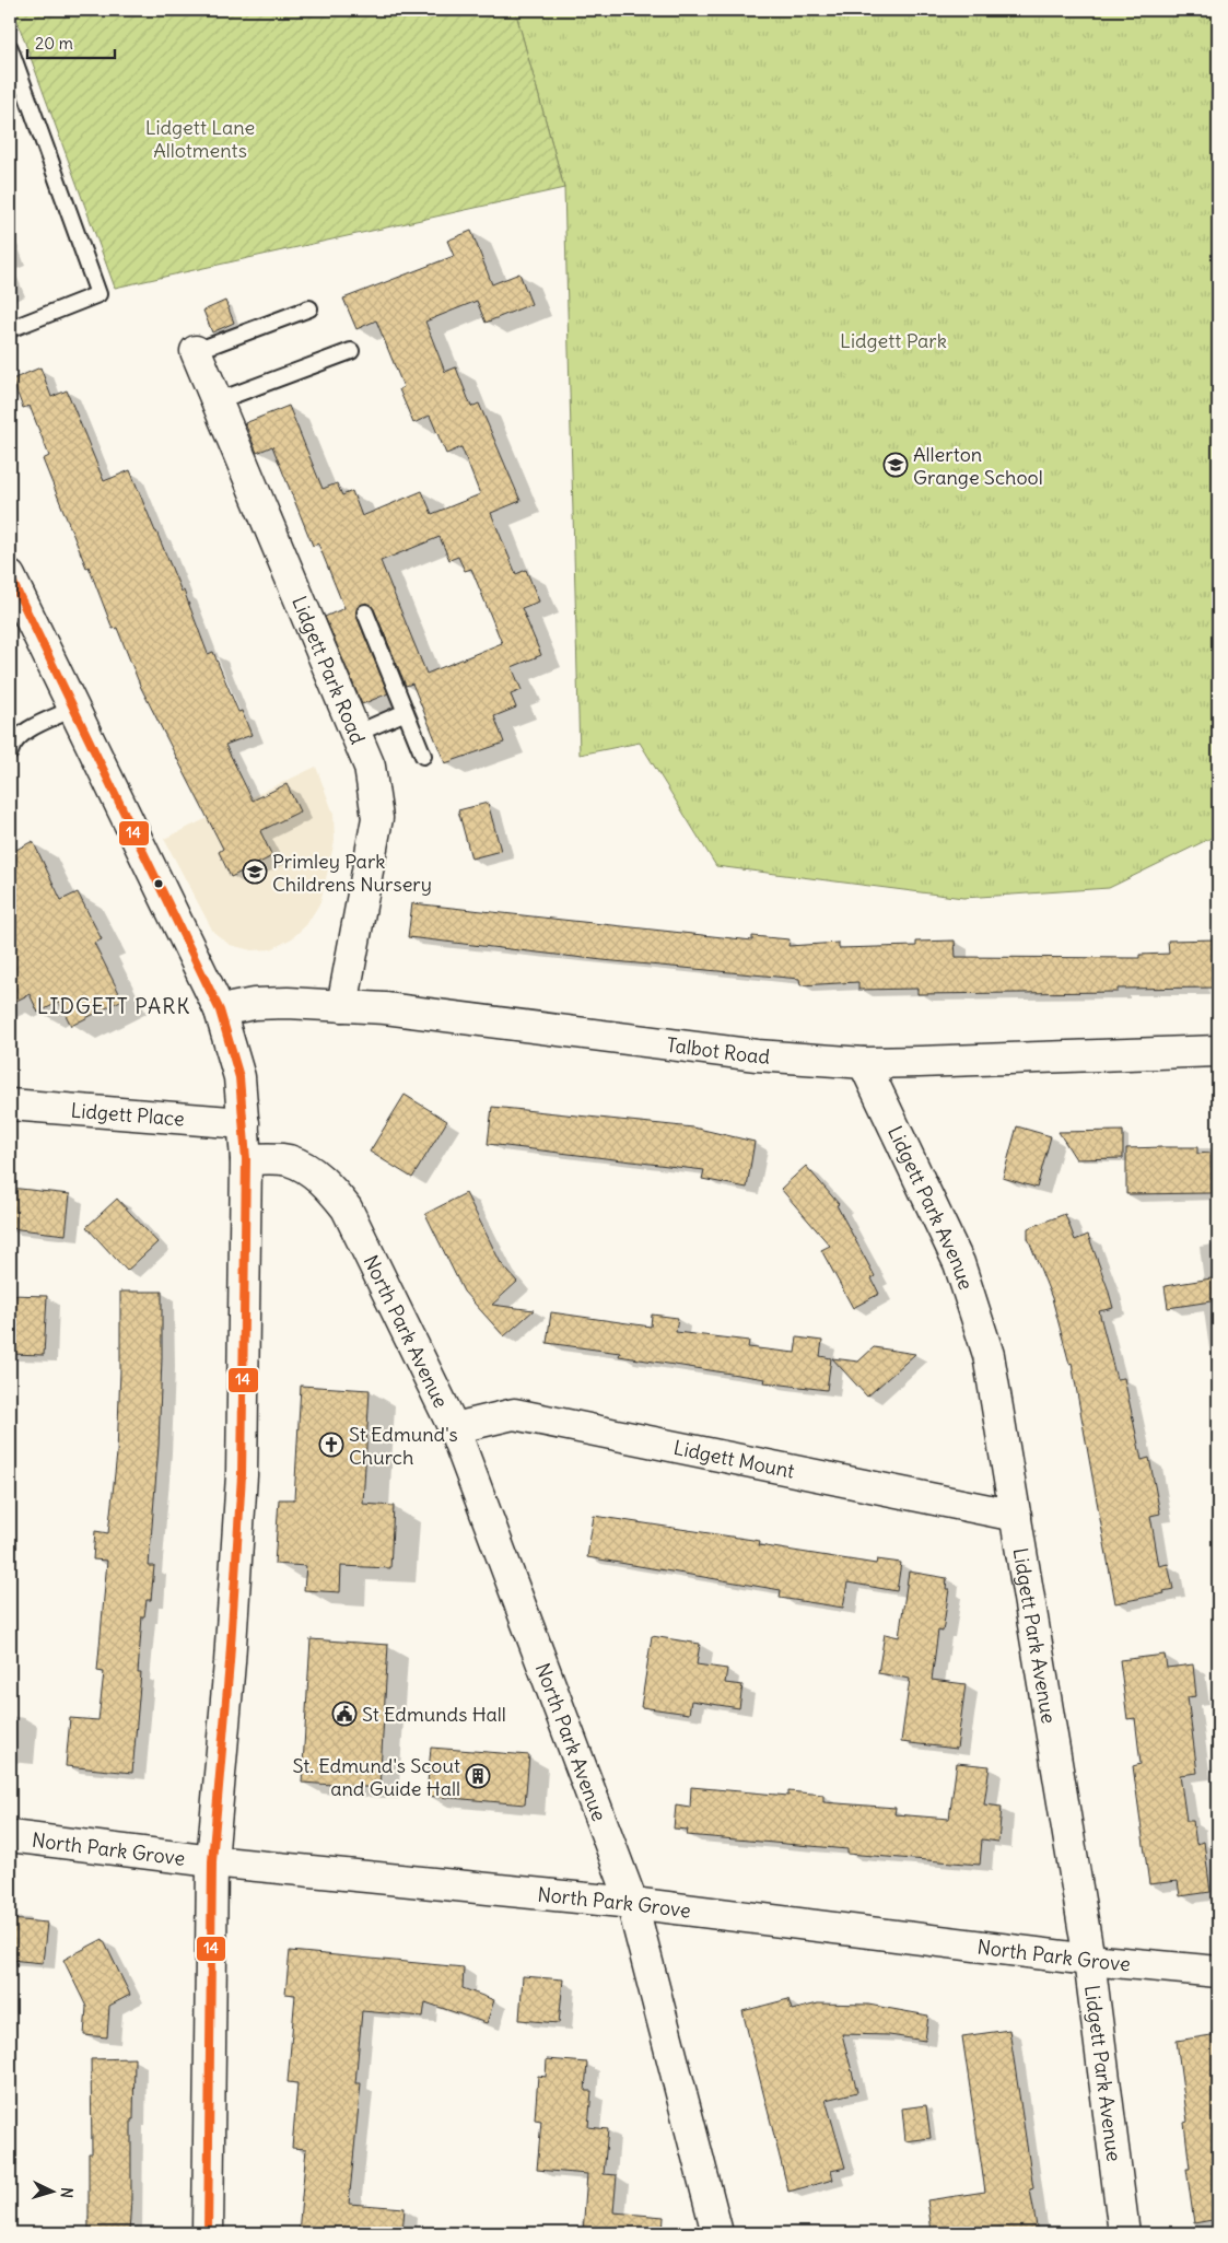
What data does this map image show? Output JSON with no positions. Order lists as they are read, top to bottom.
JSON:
{
  "streets": {
    "street": [
      "Lidgett Park Road",
      "Talbot Road",
      "Lidgett Place",
      "Lidgett Park Avenue",
      "North Park Avenue",
      "Lidgett Mount",
      "North Park Grove"
    ]
  },
  "crossings": [
    ["Lidgett Park Road", "Talbot Road"],
    ["Talbot Road", "Lidgett Park Avenue"],
    ["Lidgett Park Avenue", "Lidgett Mount"],
    ["Lidgett Park Avenue", "North Park Grove"],
    ["North Park Avenue", "Lidgett Mount"],
    ["North Park Avenue", "North Park Grove"]
  ],
  "districts": ["LIDGETT PARK"],
  "parks": ["Lidgett Lane Allotments", "Lidgett Park"],
  "places": {
    "school or university": ["Allerton Grange School", "Primley Park Childrens Nursery"],
    "church": ["St Edmund's Church"],
    "public building": ["St Edmunds Hall"],
    "building": ["St. Edmund's Scout and Guide Hall"]
  },
  "lines": ["transit line 14"],
  "scale_bar": "20 m",
  "north": "right"
}
